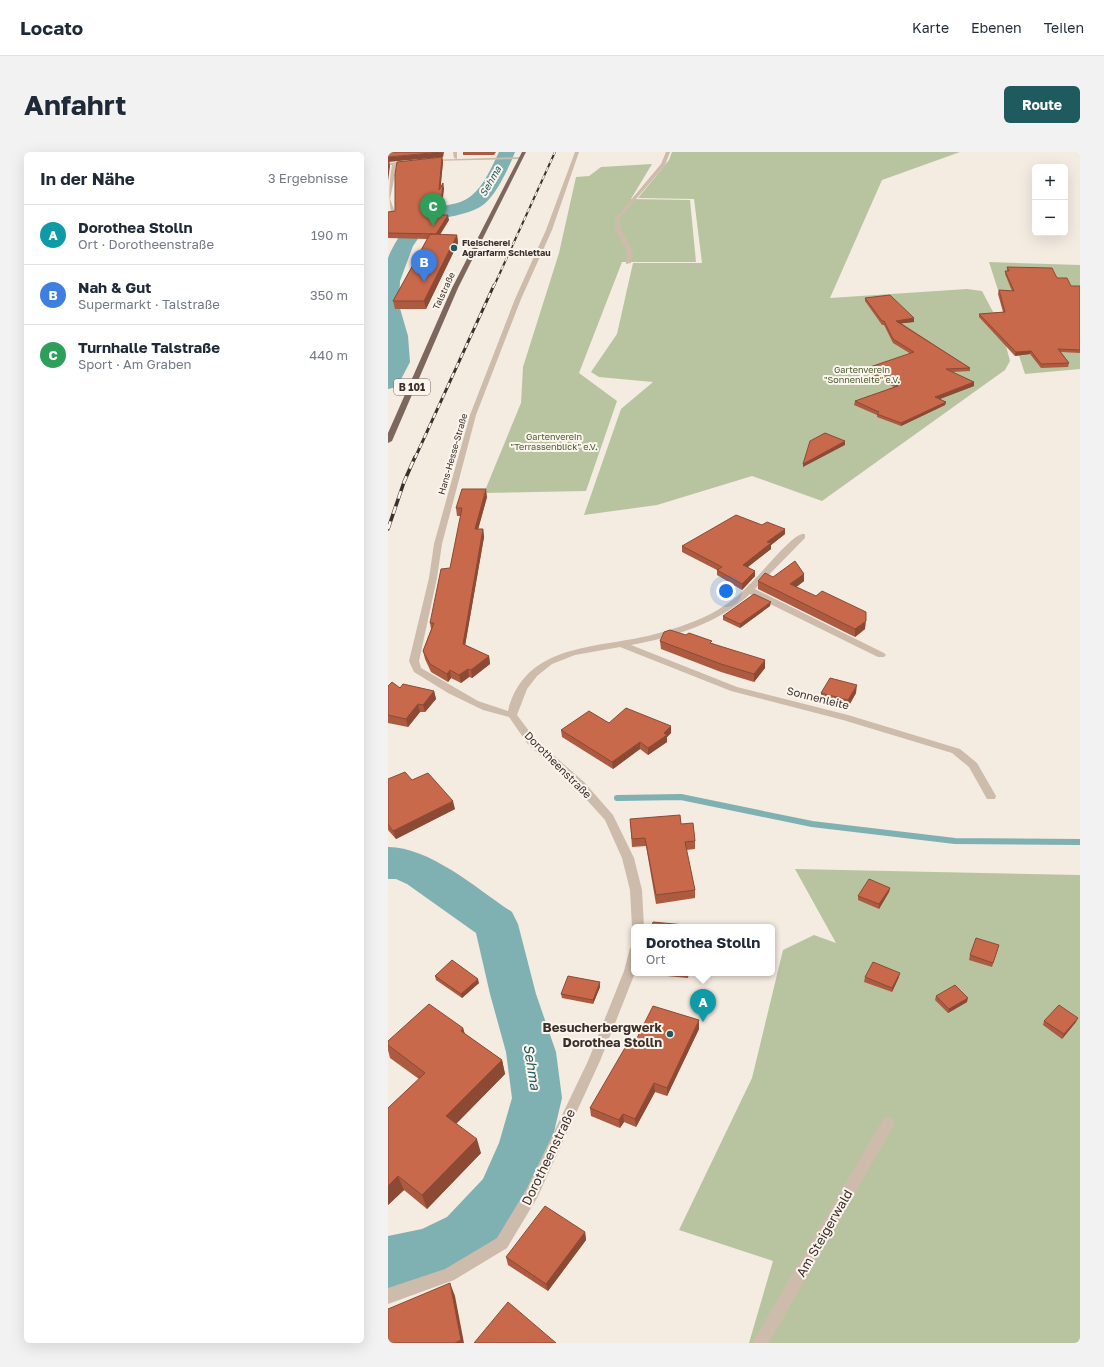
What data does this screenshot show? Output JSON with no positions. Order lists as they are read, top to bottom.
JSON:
{
  "streets": {
    "main road": ["Talstraße", "B 101"],
    "street": [
      "Hans-Hesse-Straße",
      "Sonnenleite",
      "Dorotheenstraße",
      "Am Steigerwald"
    ]
  },
  "crossings": [
    ["Hans-Hesse-Straße", "Dorotheenstraße"]
  ],
  "water": ["Sehma"],
  "parks": ["Gartenverein \"Sonnenleite\" e.V.", "Gartenverein \"Terrassenblick\" e.V."],
  "places": ["Fleischerei Agrarfarm Schlettau", "Besucherbergwerk Dorothea Stolln"],
  "page": {
    "header": "Locato",
    "nav": ["Karte", "Ebenen", "Teilen"],
    "buttons": "Route",
    "title": "Anfahrt",
    "heading": ["In der Nähe", "3 Ergebnisse"],
    "map_buttons": ["+", "−"],
    "pins": ["C", "B", "A"],
    "list": [
      {
        "mark": "A",
        "name": "Dorothea Stolln",
        "note": "Ort · Dorotheenstraße",
        "value": "190 m"
      },
      {
        "mark": "B",
        "name": "Nah & Gut",
        "note": "Supermarkt · Talstraße",
        "value": "350 m"
      },
      {
        "mark": "C",
        "name": "Turnhalle Talstraße",
        "note": "Sport · Am Graben",
        "value": "440 m"
      }
    ],
    "popup": ["Dorothea Stolln", "Ort"]
  }
}
